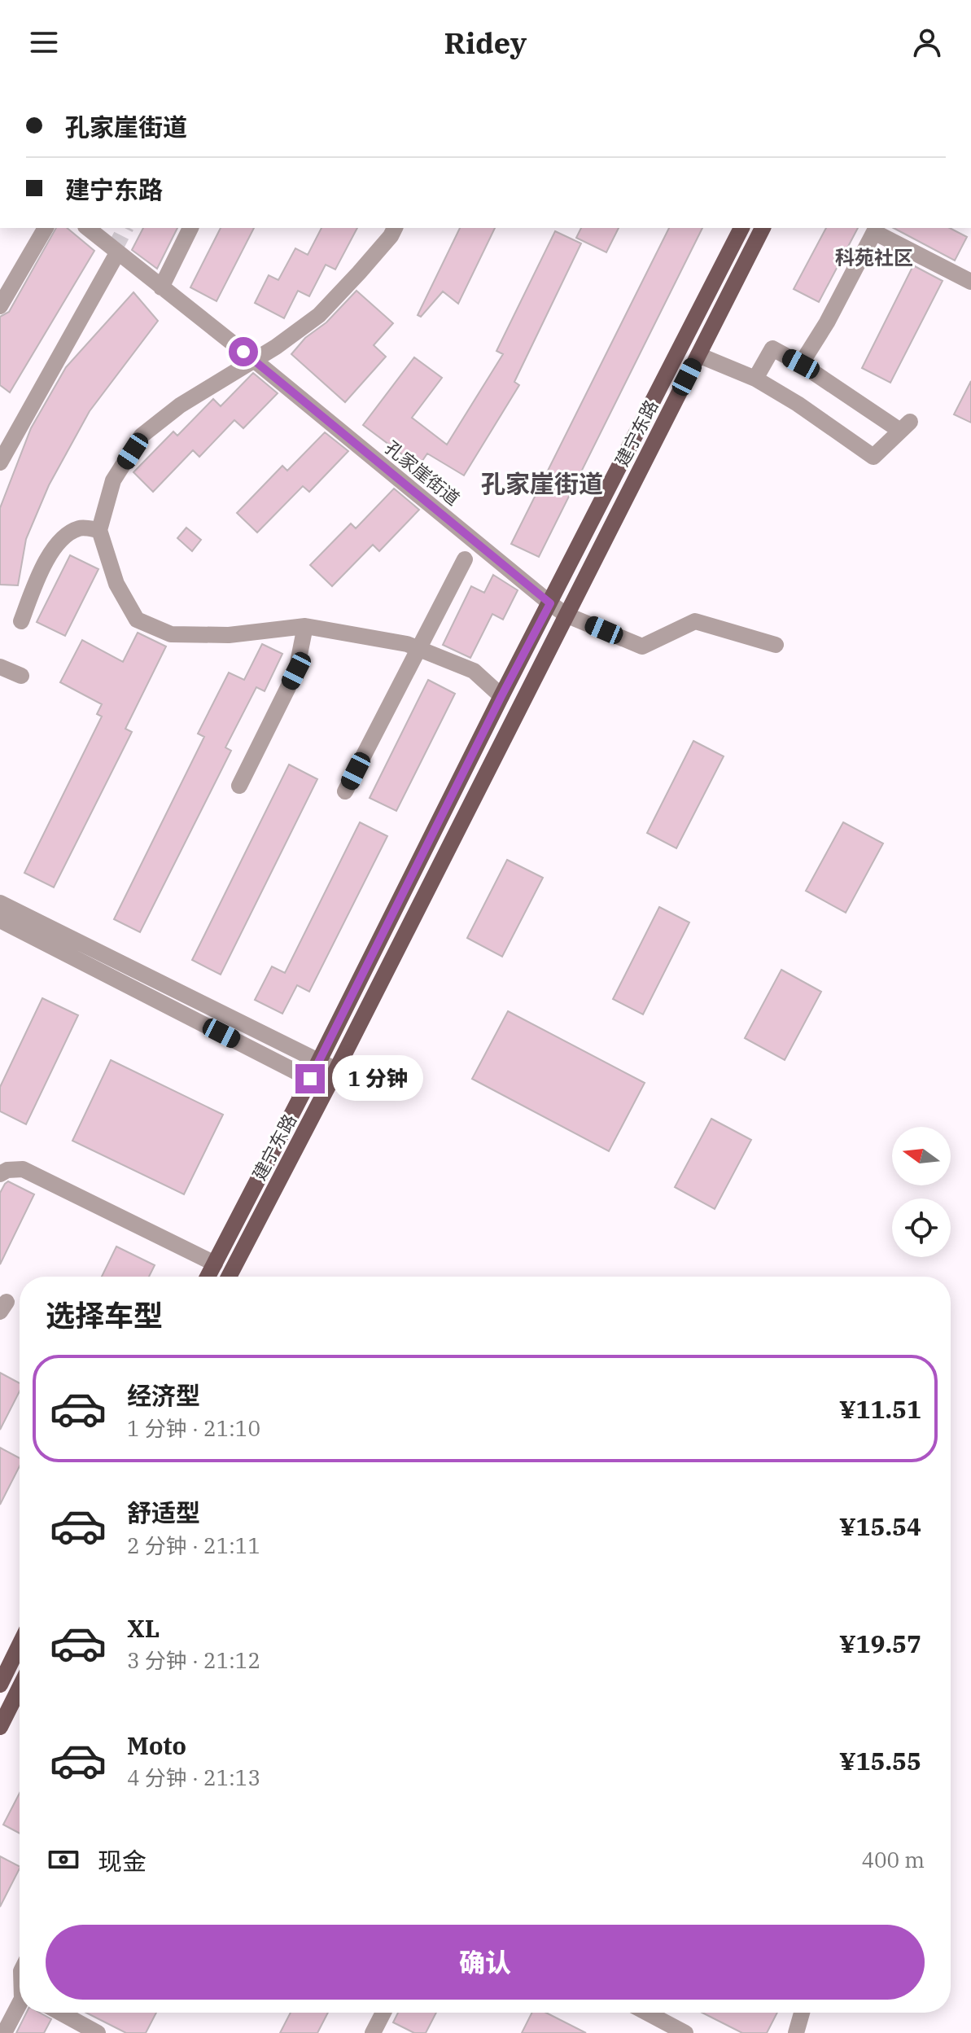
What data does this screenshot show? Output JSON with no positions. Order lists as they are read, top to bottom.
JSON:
{
  "streets": {
    "main road": ["建宁东路"],
    "street": ["孔家崖街道"]
  },
  "crossings": [
    ["建宁东路", "孔家崖街道"]
  ],
  "districts": ["科苑社区", "孔家崖街道"],
  "north": "left",
  "page": {
    "header": "Ridey",
    "banner": ["孔家崖街道", "建宁东路"],
    "bubble": "1 分钟",
    "heading": "选择车型",
    "list": [
      {
        "name": "经济型",
        "note": "1 分钟 · 21:10",
        "value": "¥11.51"
      },
      {
        "name": "舒适型",
        "note": "2 分钟 · 21:11",
        "value": "¥15.54"
      },
      {
        "name": "XL",
        "note": "3 分钟 · 21:12",
        "value": "¥19.57"
      },
      {
        "name": "Moto",
        "note": "4 分钟 · 21:13",
        "value": "¥15.55"
      }
    ],
    "pay": ["现金", "400 m"],
    "buttons": "确认"
  }
}
